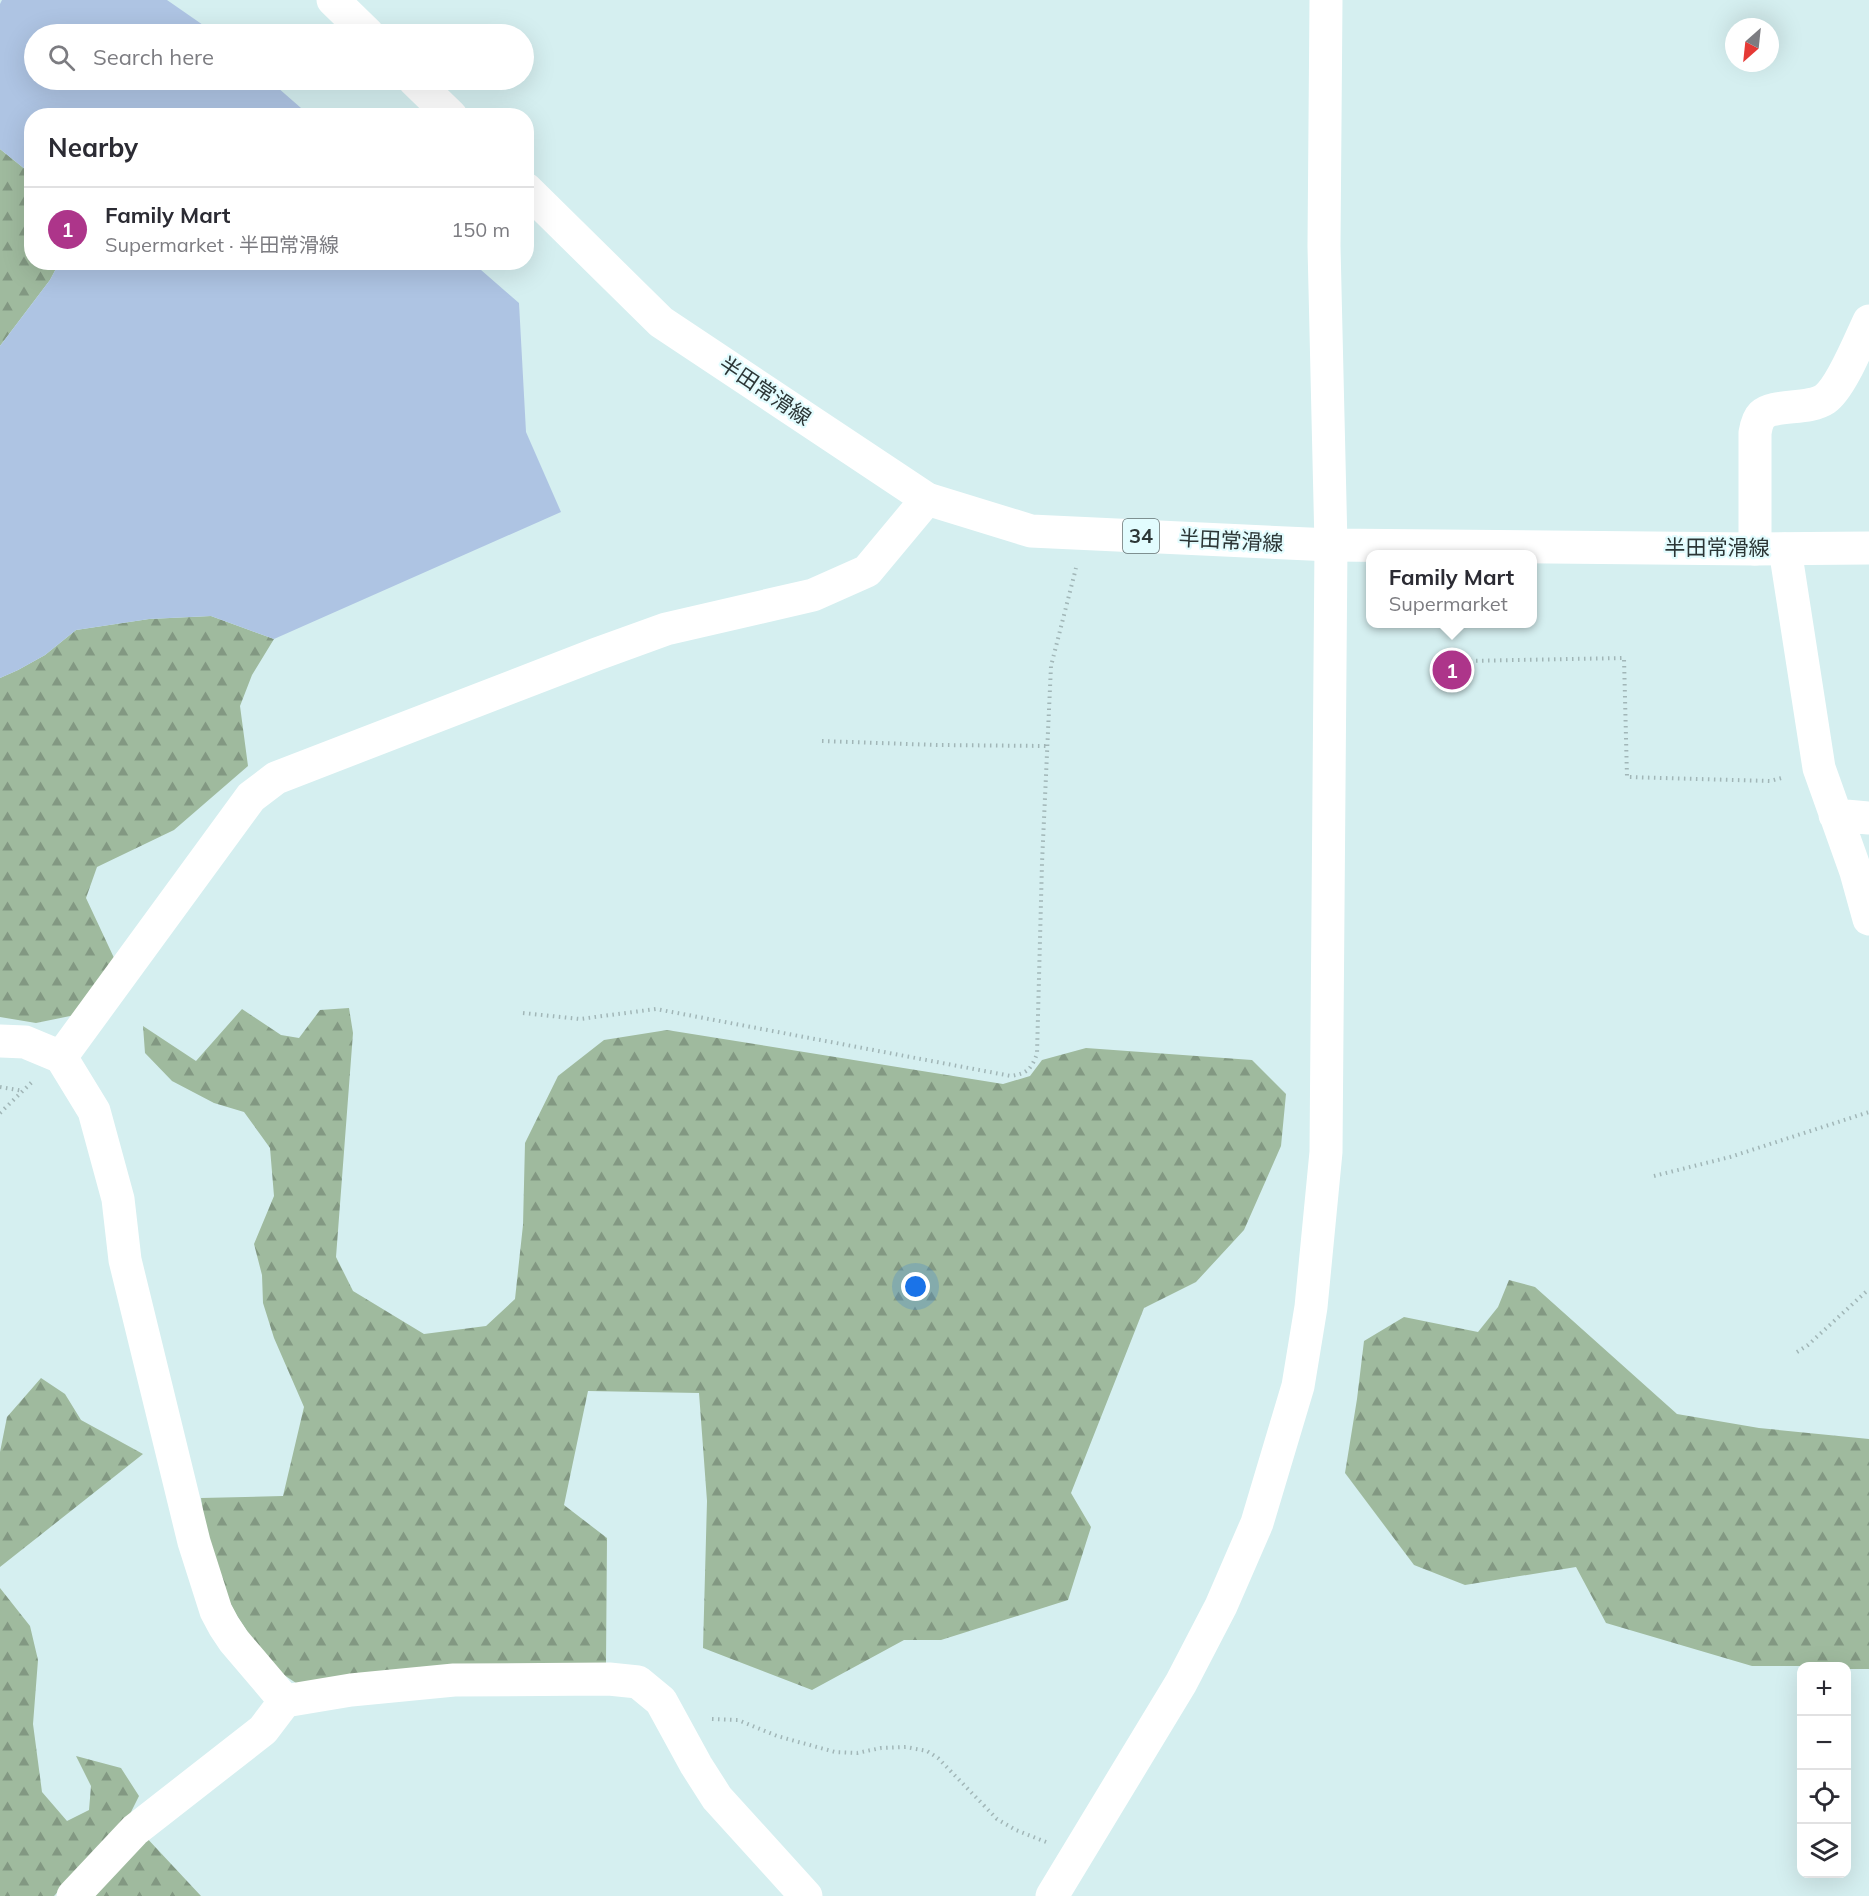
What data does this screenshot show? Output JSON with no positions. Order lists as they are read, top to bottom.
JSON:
{
  "streets": {
    "street": ["半田常滑線", "34"]
  },
  "north": "bottom left",
  "page": {
    "search": "Search here",
    "heading": "Nearby",
    "list": [
      {
        "mark": "1",
        "name": "Family Mart",
        "note": "Supermarket · 半田常滑線",
        "value": "150 m"
      }
    ],
    "popup": ["Family Mart", "Supermarket"],
    "pins": "1",
    "map_buttons": ["+", "−"]
  }
}
